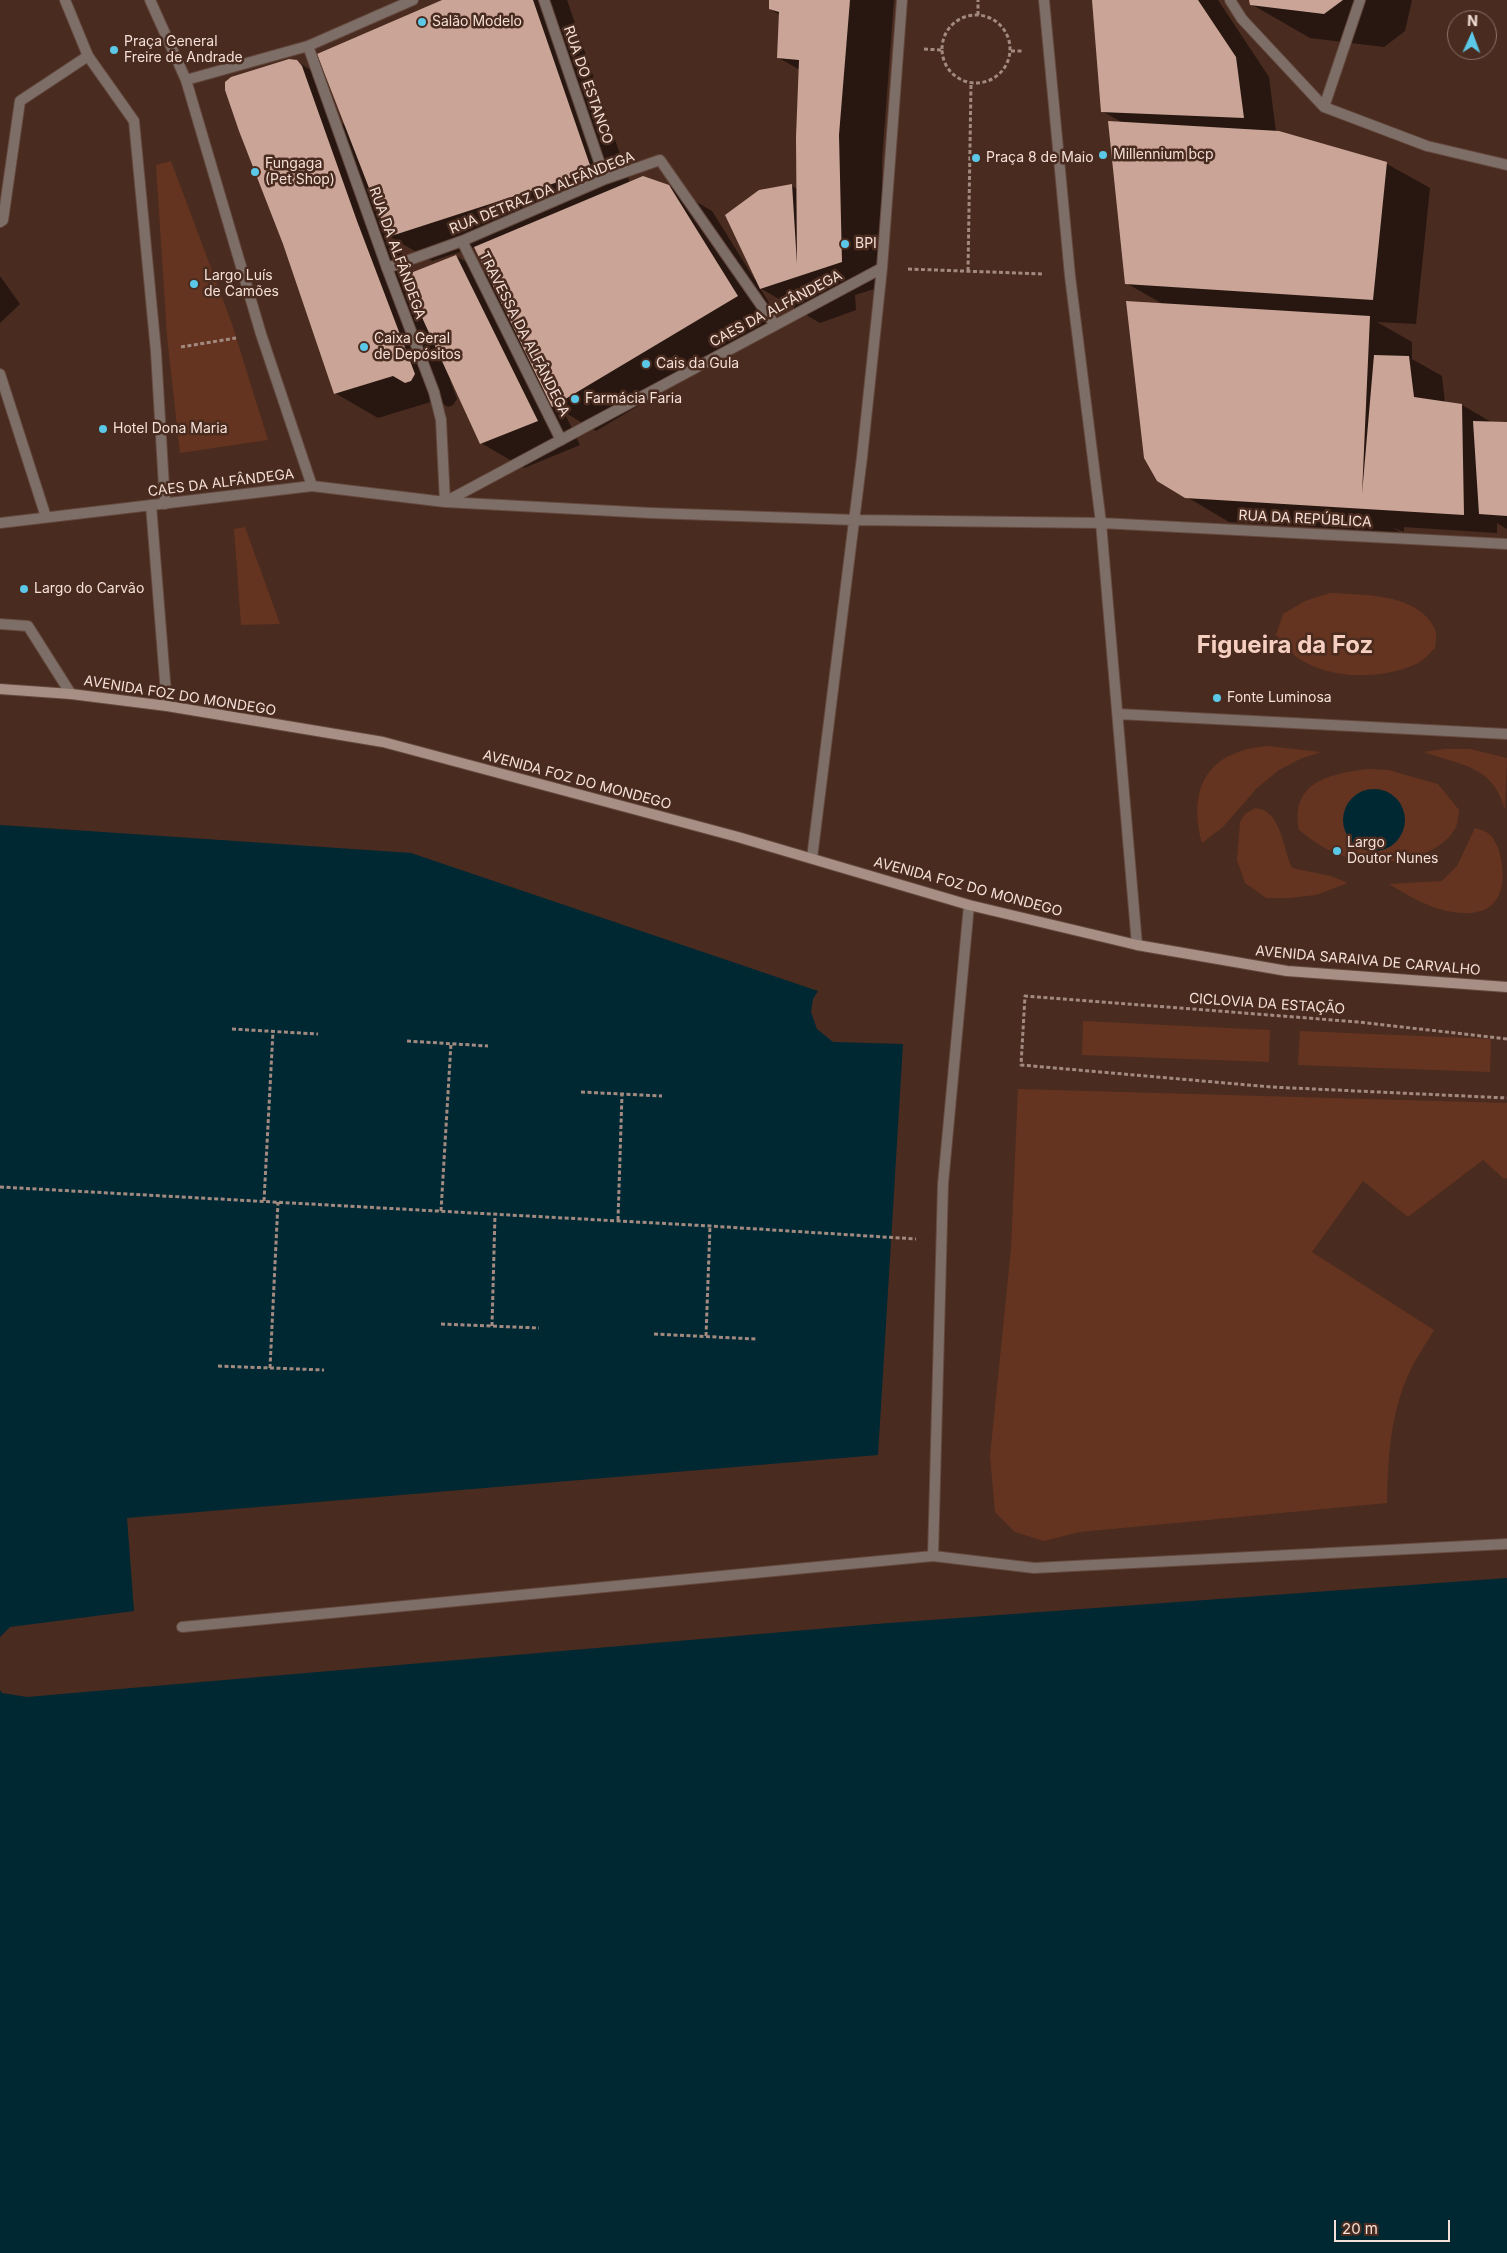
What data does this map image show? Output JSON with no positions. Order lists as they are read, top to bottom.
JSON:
{
  "streets": {
    "main road": ["AVENIDA FOZ DO MONDEGO", "AVENIDA SARAIVA DE CARVALHO"],
    "street": [
      "RUA DO ESTANCO",
      "RUA DETRAZ DA ALFÂNDEGA",
      "RUA DA ALFÂNDEGA",
      "CAES DA ALFÂNDEGA",
      "TRAVESSA DA ALFÂNDEGA",
      "RUA DA REPÚBLICA"
    ],
    "path": ["CICLOVIA DA ESTAÇÃO"]
  },
  "crossings": [
    ["RUA DO ESTANCO", "RUA DETRAZ DA ALFÂNDEGA"],
    ["RUA DETRAZ DA ALFÂNDEGA", "RUA DA ALFÂNDEGA"],
    ["RUA DETRAZ DA ALFÂNDEGA", "CAES DA ALFÂNDEGA"],
    ["RUA DETRAZ DA ALFÂNDEGA", "TRAVESSA DA ALFÂNDEGA"],
    ["RUA DA ALFÂNDEGA", "CAES DA ALFÂNDEGA"],
    ["CAES DA ALFÂNDEGA", "TRAVESSA DA ALFÂNDEGA"],
    ["AVENIDA FOZ DO MONDEGO", "AVENIDA SARAIVA DE CARVALHO"]
  ],
  "districts": ["Figueira da Foz"],
  "places": [
    "Salão Modelo",
    "Praça General Freire de Andrade",
    "Millennium bcp",
    "Praça 8 de Maio",
    "Fungaga (Pet Shop)",
    "BPI",
    "Largo Luís de Camões",
    "Caixa Geral de Depósitos",
    "Cais da Gula",
    "Farmácia Faria",
    "Hotel Dona Maria",
    "Largo do Carvão",
    "Fonte Luminosa",
    "Largo Doutor Nunes"
  ],
  "scale_bar": "20 m",
  "north": "top"
}
